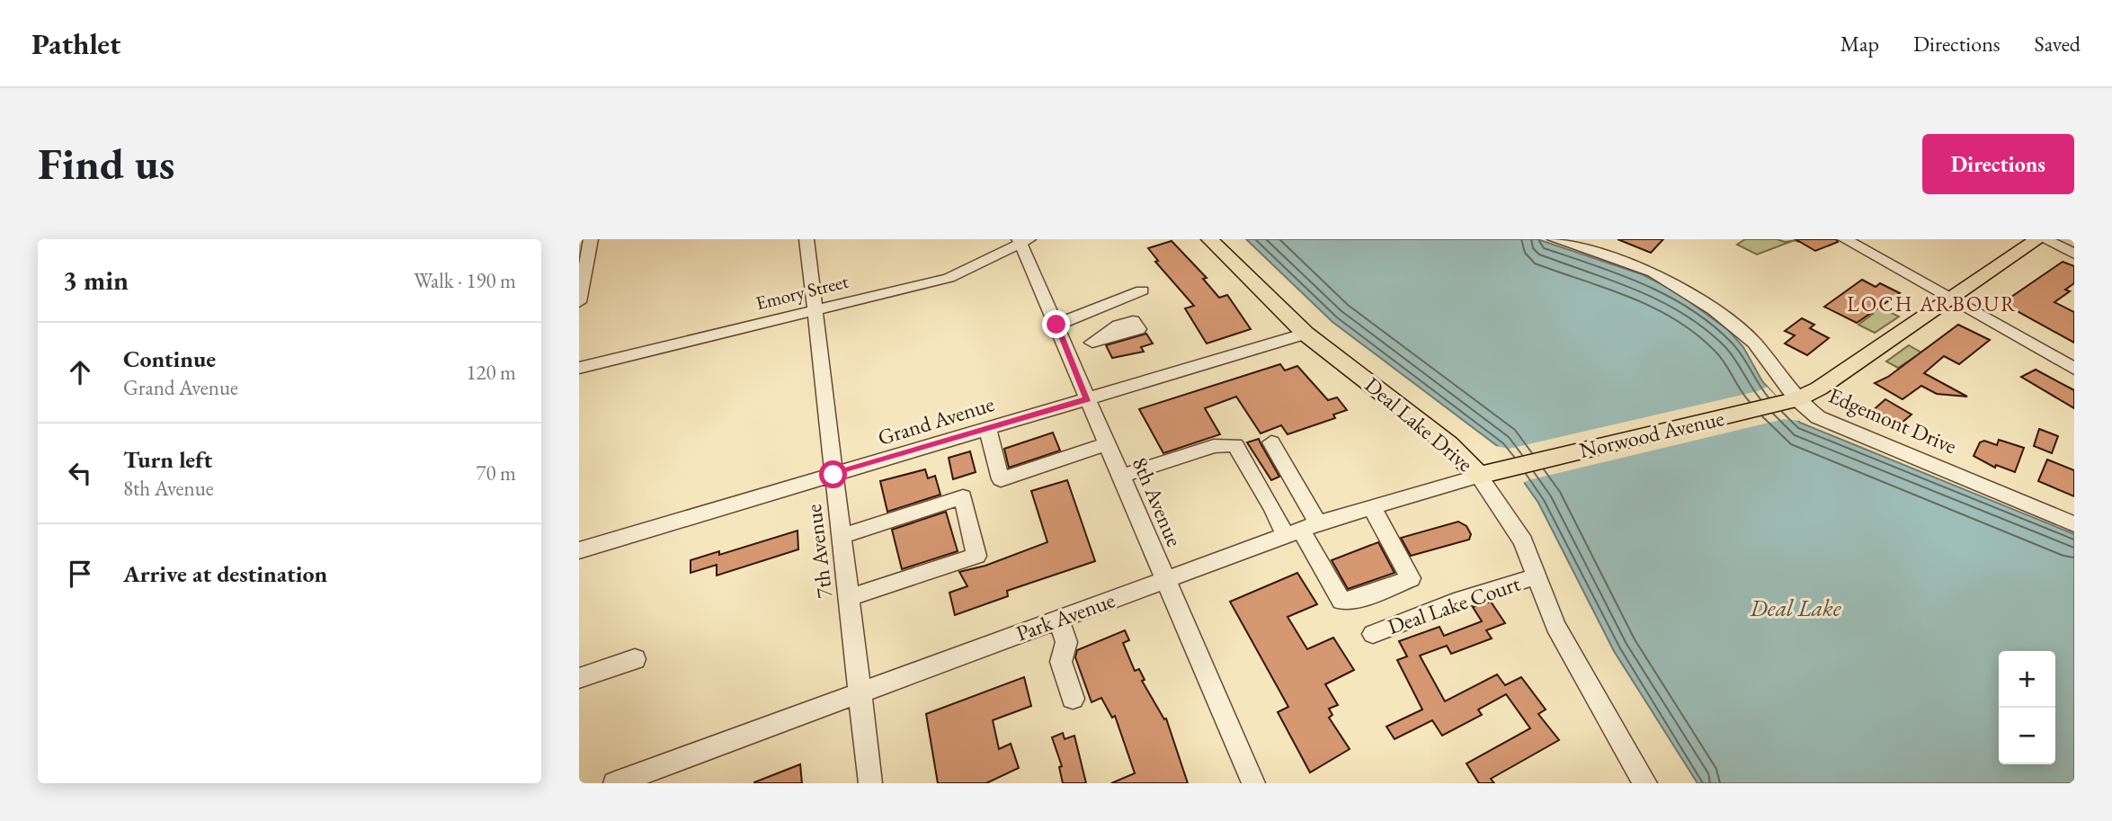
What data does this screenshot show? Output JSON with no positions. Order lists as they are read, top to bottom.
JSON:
{
  "streets": {
    "main road": ["Deal Lake Drive", "Norwood Avenue", "Park Avenue"],
    "street": [
      "Emory Street",
      "Grand Avenue",
      "Edgemont Drive",
      "8th Avenue",
      "7th Avenue",
      "Deal Lake Court"
    ]
  },
  "crossings": [
    ["Emory Street", "8th Avenue"],
    ["Emory Street", "7th Avenue"],
    ["Grand Avenue", "Deal Lake Drive"],
    ["Grand Avenue", "8th Avenue"],
    ["Grand Avenue", "7th Avenue"],
    ["Edgemont Drive", "Norwood Avenue"],
    ["Deal Lake Drive", "Deal Lake Court"],
    ["Deal Lake Drive", "Park Avenue"],
    ["Norwood Avenue", "Park Avenue"],
    ["8th Avenue", "Park Avenue"],
    ["7th Avenue", "Park Avenue"]
  ],
  "districts": ["LOCH ARBOUR"],
  "water": ["Deal Lake"],
  "page": {
    "header": "Pathlet",
    "nav": ["Map", "Directions", "Saved"],
    "buttons": "Directions",
    "title": "Find us",
    "heading": ["3 min", "Walk · 190 m"],
    "list": [
      ["Continue", "Grand Avenue", "120 m"],
      ["Turn left", "8th Avenue", "70 m"],
      "Arrive at destination"
    ],
    "map_buttons": ["+", "−"]
  }
}
